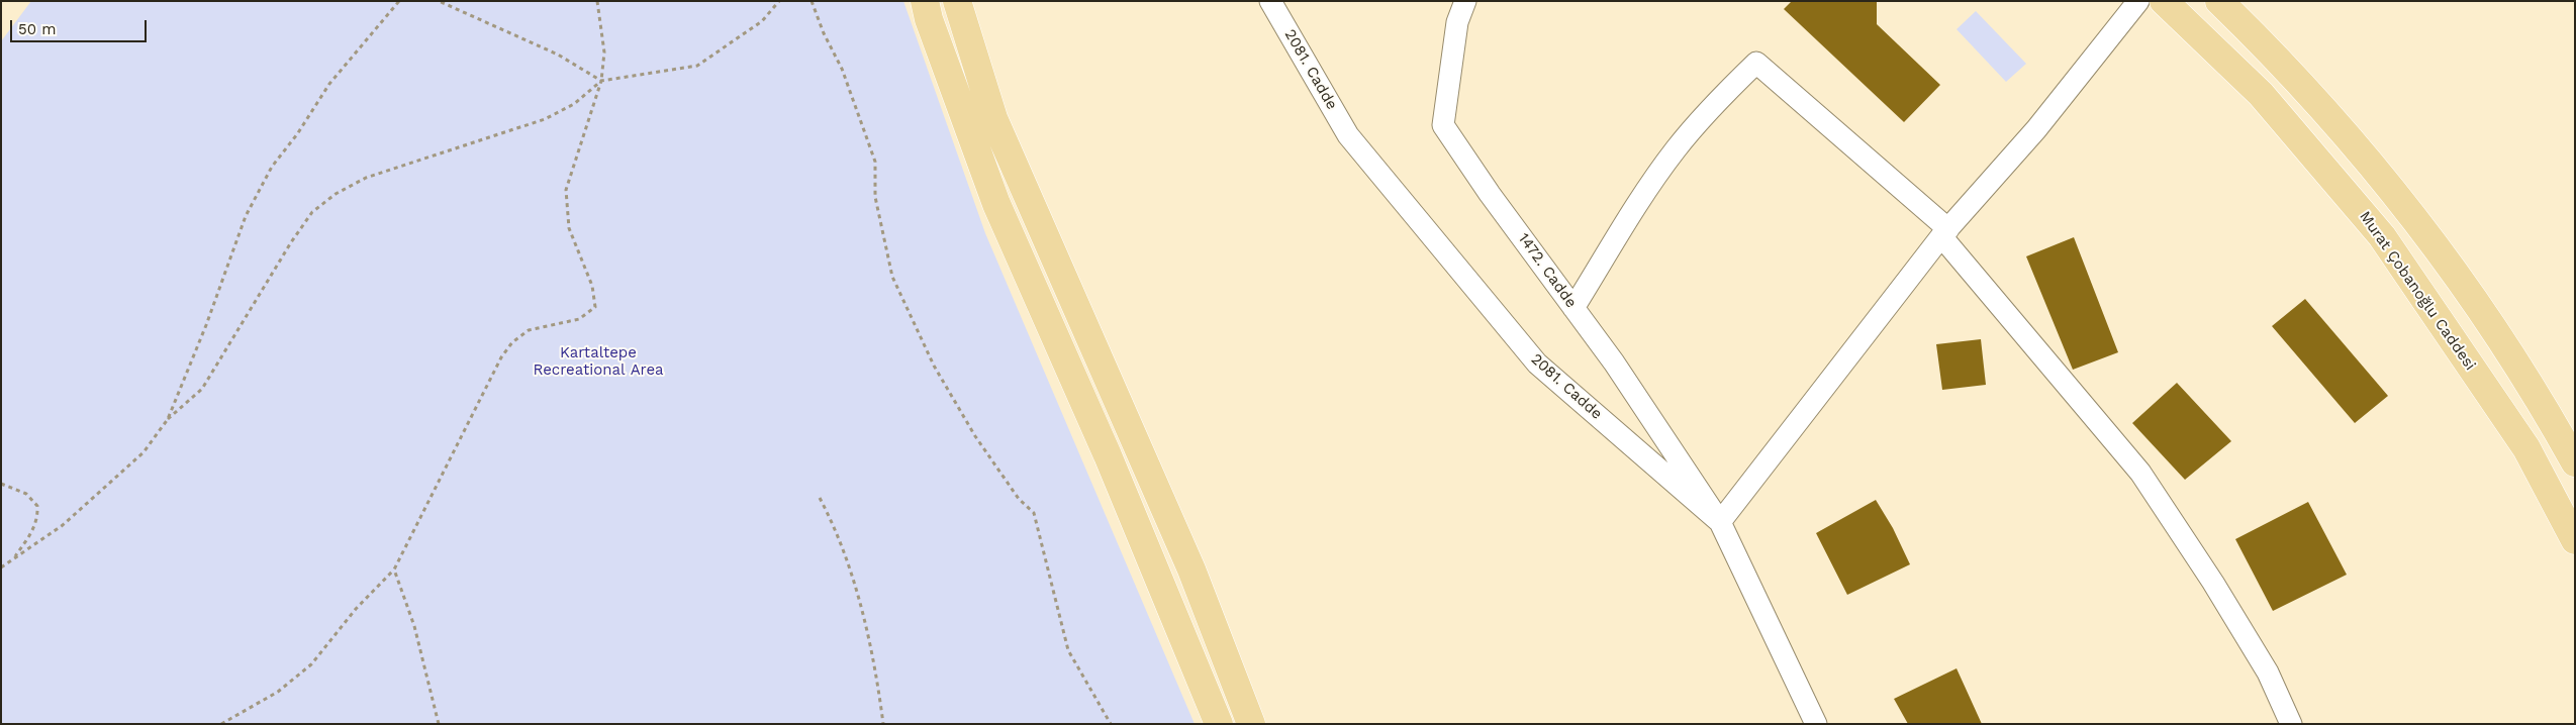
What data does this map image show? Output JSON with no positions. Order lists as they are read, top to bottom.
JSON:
{
  "streets": {
    "main road": ["Murat Çobanoğlu Caddesi"],
    "street": ["2081. Cadde", "1472. Cadde"]
  },
  "crossings": [
    ["2081. Cadde", "1472. Cadde"]
  ],
  "parks": ["Kartaltepe Recreational Area"],
  "scale_bar": "50 m"
}
